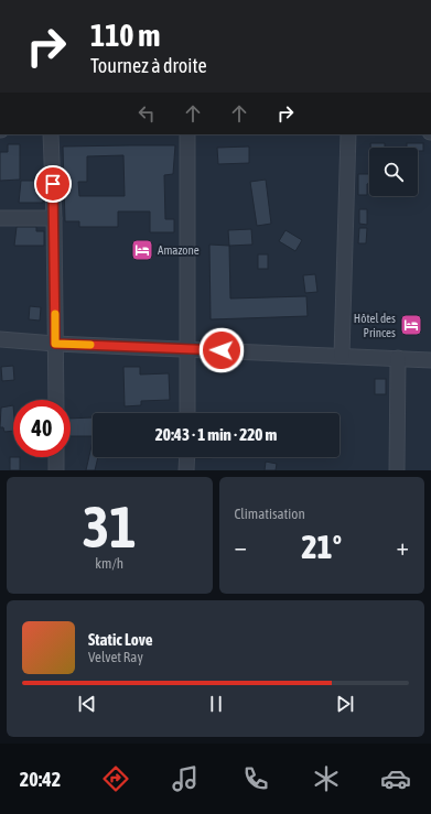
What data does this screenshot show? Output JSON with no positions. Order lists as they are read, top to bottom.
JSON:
{
  "places": {
    "hotel": ["Amazone", "Hôtel des Princes"]
  },
  "page": {
    "turn": ["110 m", "Tournez à droite"],
    "limit": "40",
    "trip": "20:43 · 1 min · 220 m",
    "tile": [
      ["31", "km/h"],
      "Climatisation"
    ],
    "heat": ["−", "21°", "+"],
    "song": ["Static Love", "Velvet Ray"],
    "tabs": "20:42"
  }
}
